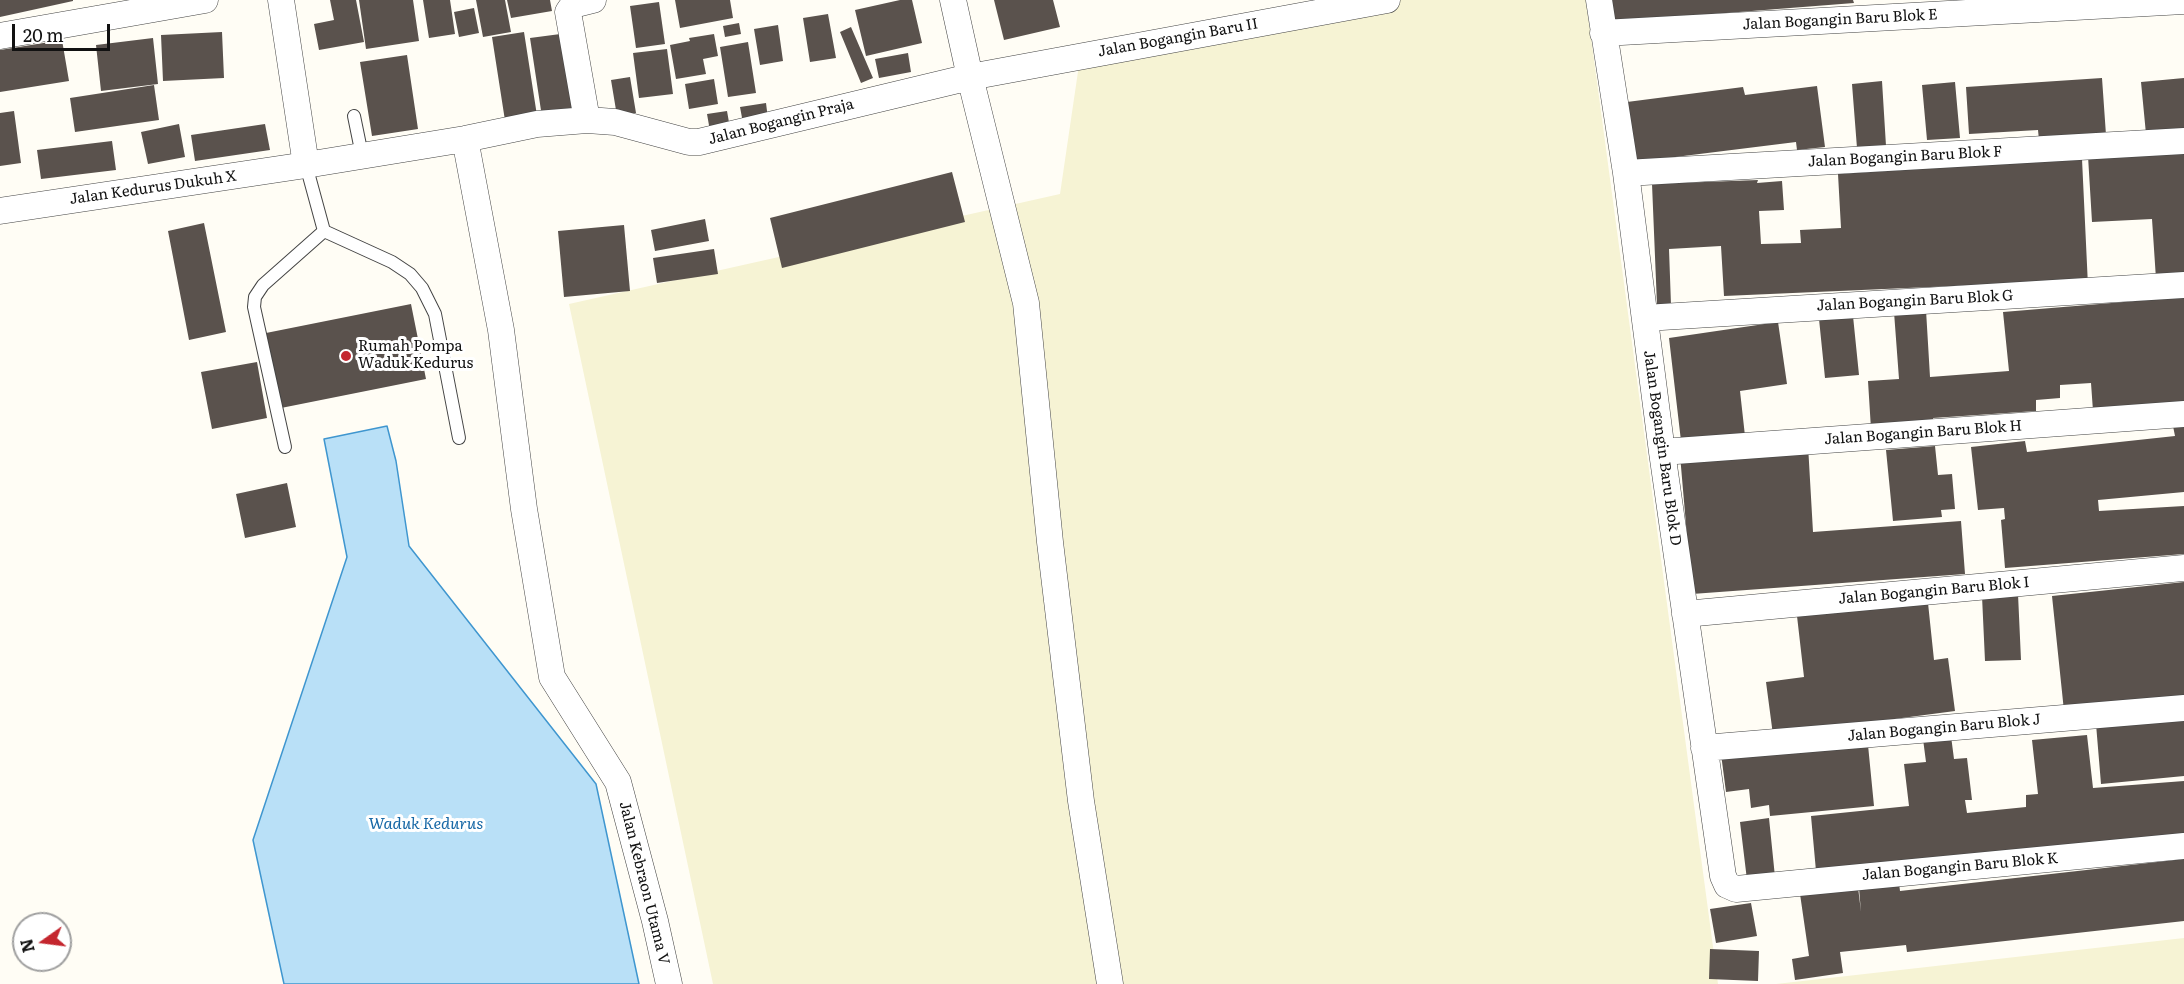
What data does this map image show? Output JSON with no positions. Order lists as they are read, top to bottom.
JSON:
{
  "streets": {
    "street": [
      "Jalan Bogangin Baru Blok E",
      "Jalan Bogangin Baru II",
      "Jalan Bogangin Praja",
      "Jalan Bogangin Baru Blok F",
      "Jalan Kedurus Dukuh X",
      "Jalan Bogangin Baru Blok G",
      "Jalan Bogangin Baru Blok H",
      "Jalan Bogangin Baru Blok D",
      "Jalan Bogangin Baru Blok I",
      "Jalan Bogangin Baru Blok J",
      "Jalan Bogangin Baru Blok K",
      "Jalan Kebraon Utama V"
    ]
  },
  "crossings": [
    ["Jalan Bogangin Baru Blok E", "Jalan Bogangin Baru Blok D"],
    ["Jalan Bogangin Baru II", "Jalan Bogangin Praja"],
    ["Jalan Bogangin Praja", "Jalan Kedurus Dukuh X"],
    ["Jalan Bogangin Praja", "Jalan Kebraon Utama V"],
    ["Jalan Bogangin Baru Blok F", "Jalan Bogangin Baru Blok D"],
    ["Jalan Bogangin Baru Blok G", "Jalan Bogangin Baru Blok D"],
    ["Jalan Bogangin Baru Blok H", "Jalan Bogangin Baru Blok D"],
    ["Jalan Bogangin Baru Blok D", "Jalan Bogangin Baru Blok I"],
    ["Jalan Bogangin Baru Blok D", "Jalan Bogangin Baru Blok J"],
    ["Jalan Bogangin Baru Blok D", "Jalan Bogangin Baru Blok K"]
  ],
  "water": ["Waduk Kedurus"],
  "places": ["Rumah Pompa Waduk Kedurus"],
  "scale_bar": "20 m",
  "north": "left"
}
